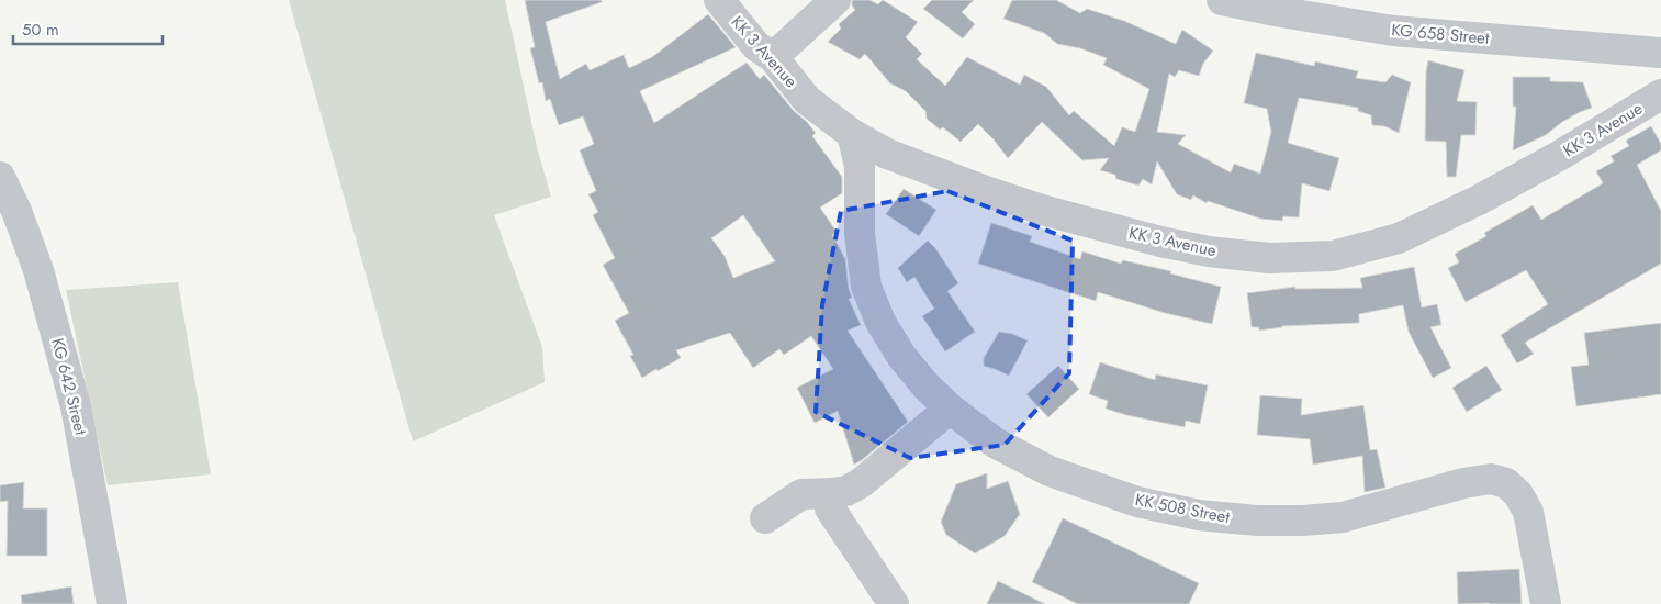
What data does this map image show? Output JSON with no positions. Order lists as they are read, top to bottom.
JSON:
{
  "streets": {
    "street": [
      "KG 658 Street",
      "KK 3 Avenue",
      "KG 642 Street",
      "KK 508 Street"
    ]
  },
  "crossings": [
    ["KK 3 Avenue", "KK 508 Street"]
  ],
  "scale_bar": "50 m"
}
